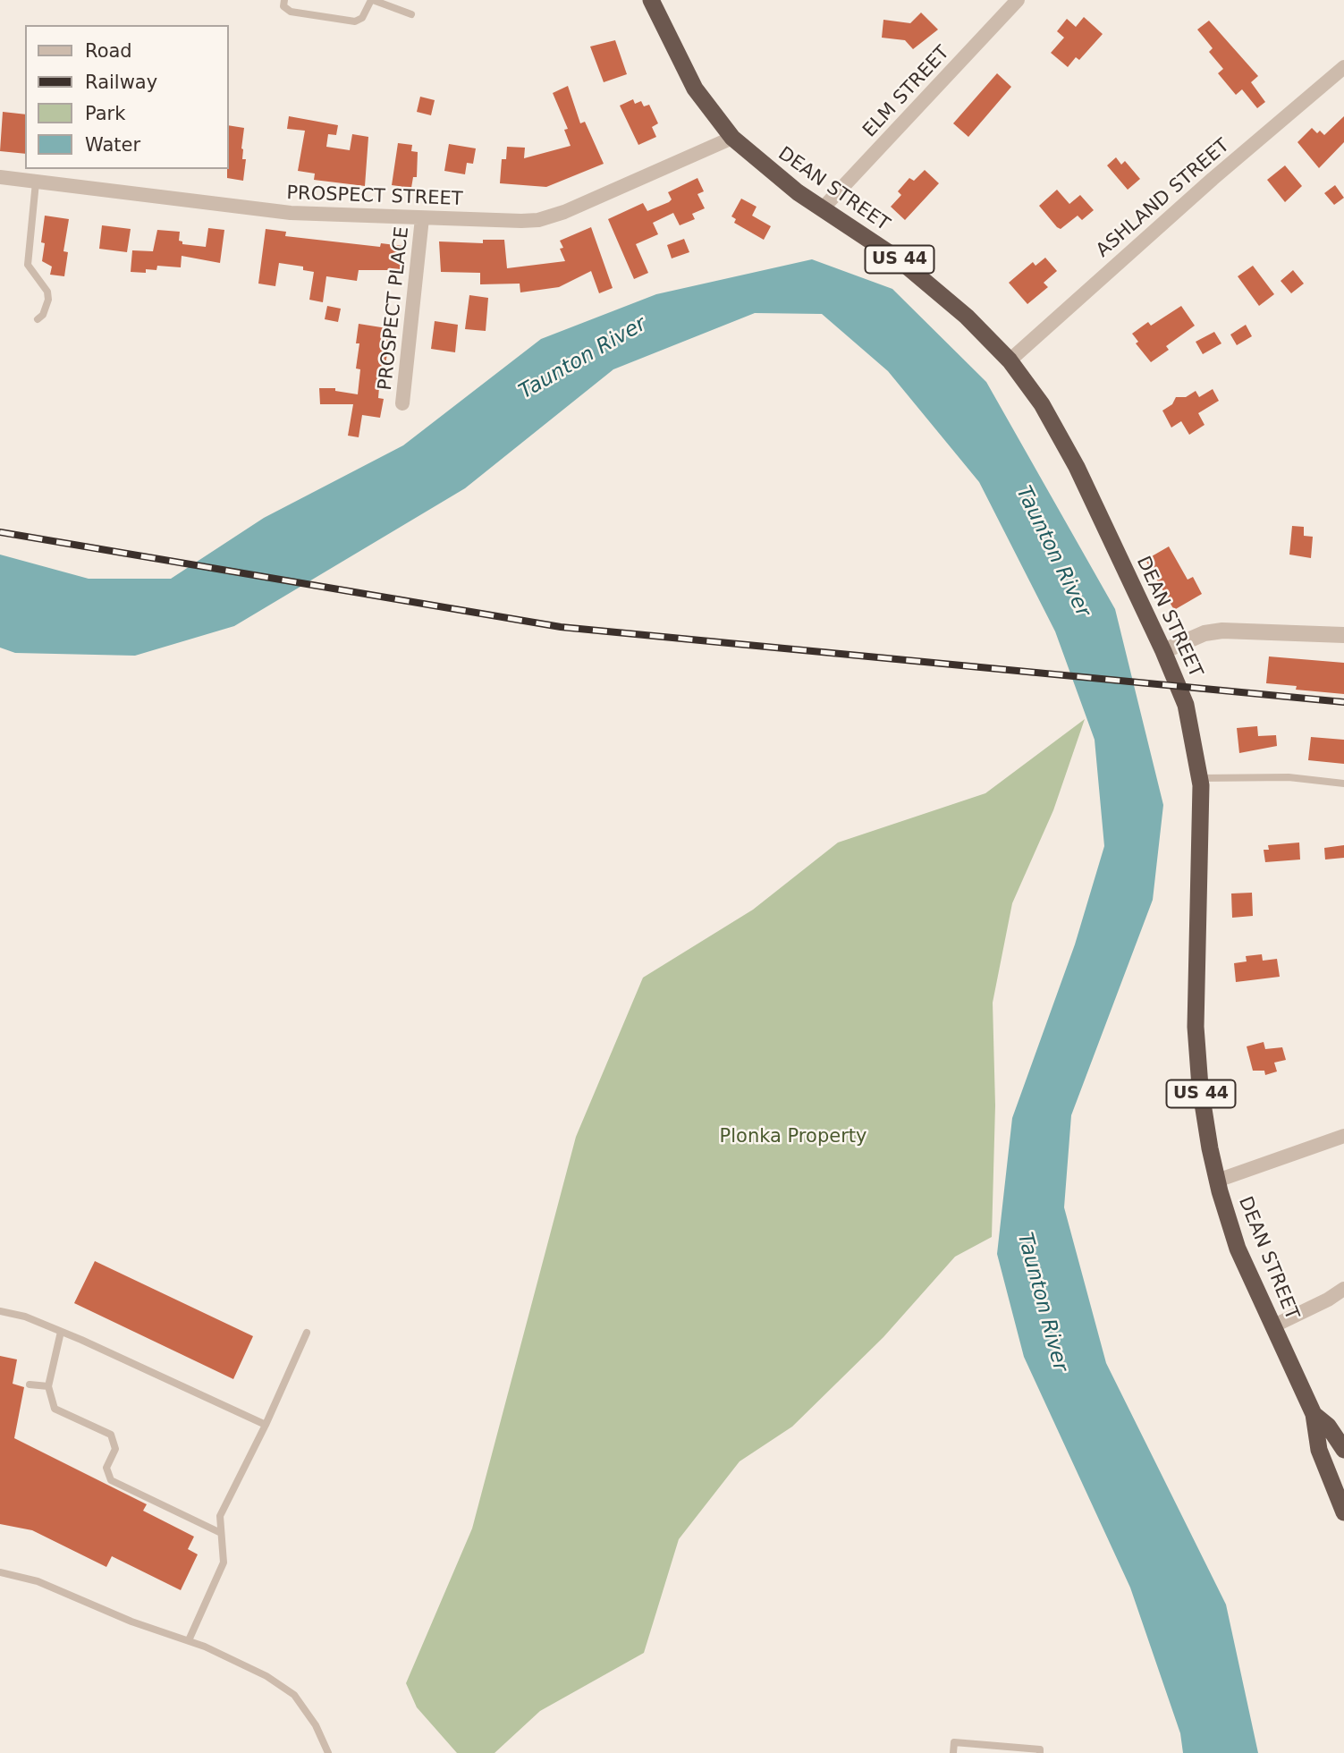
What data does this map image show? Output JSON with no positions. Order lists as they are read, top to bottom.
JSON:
{
  "streets": {
    "highway": ["DEAN STREET", "US 44"],
    "street": [
      "ELM STREET",
      "PROSPECT STREET",
      "ASHLAND STREET",
      "PROSPECT PLACE"
    ]
  },
  "crossings": [
    ["ELM STREET", "DEAN STREET"],
    ["DEAN STREET", "PROSPECT STREET"],
    ["DEAN STREET", "ASHLAND STREET"],
    ["PROSPECT STREET", "PROSPECT PLACE"]
  ],
  "water": ["Taunton River"],
  "parks": ["Plonka Property"],
  "legend": [
    "Road",
    "Railway",
    "Park",
    "Water"
  ]
}
